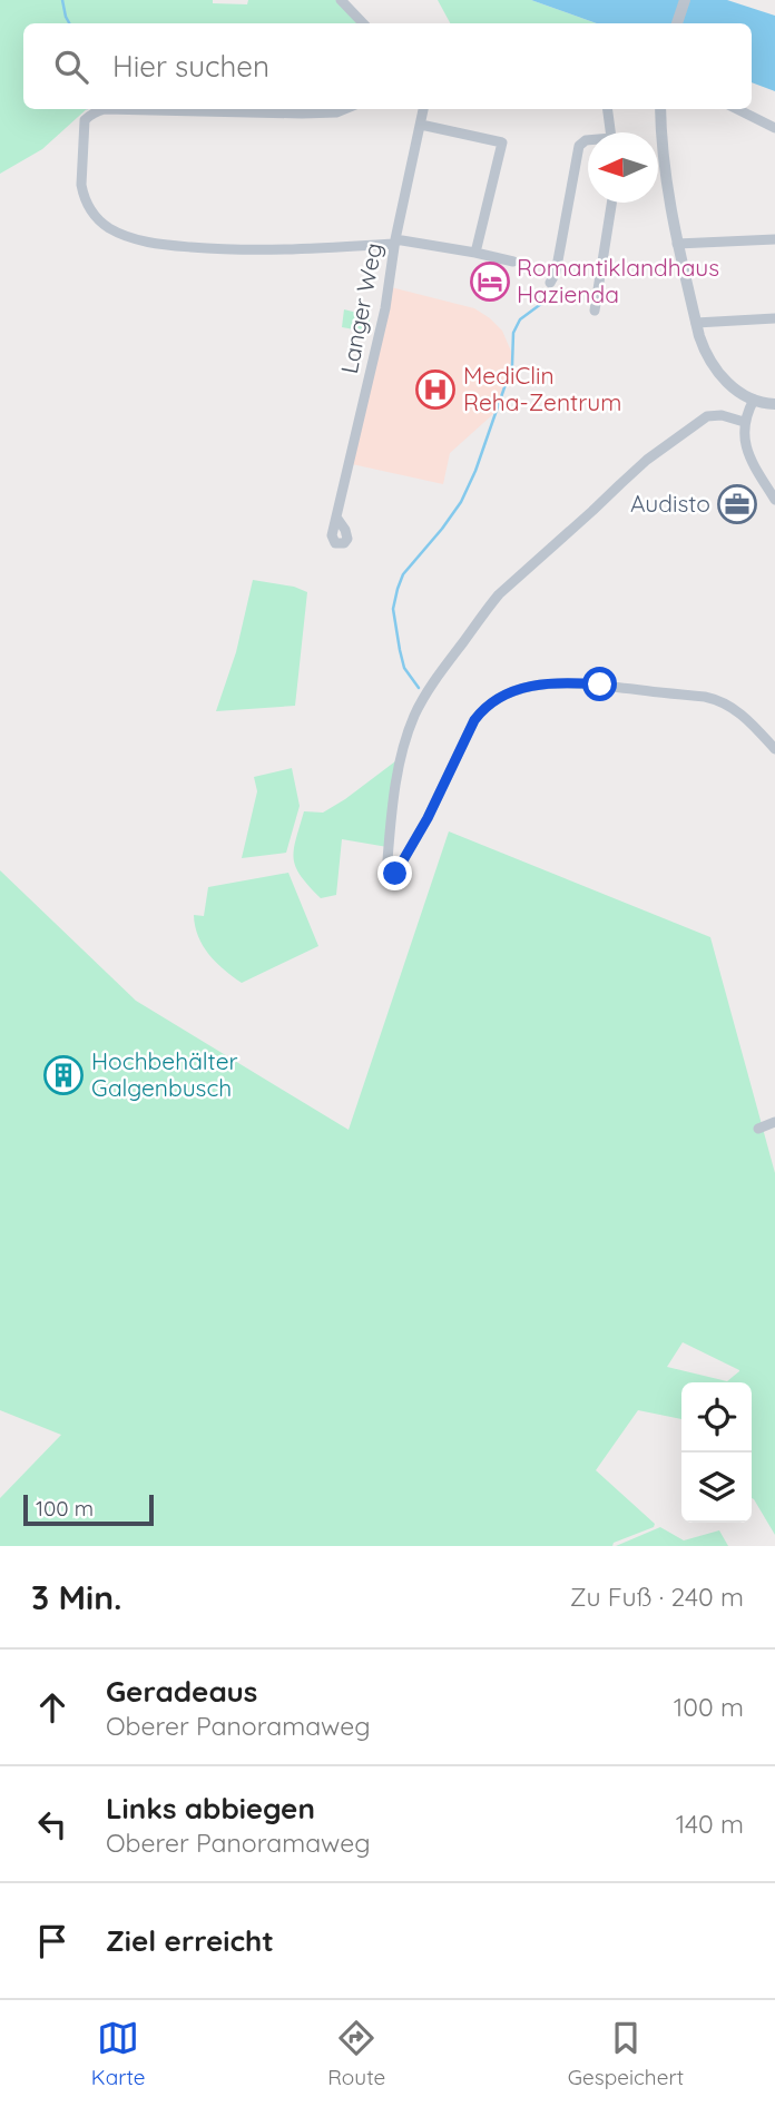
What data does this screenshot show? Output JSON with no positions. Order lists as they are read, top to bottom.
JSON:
{
  "streets": {
    "street": ["Langer Weg"]
  },
  "places": {
    "hotel": ["Romantiklandhaus Hazienda"],
    "hospital": ["MediClin Reha-Zentrum"],
    "office": ["Audisto"],
    "building": ["Hochbehälter Galgenbusch"]
  },
  "scale_bar": "100 m",
  "north": "left",
  "page": {
    "search": "Hier suchen",
    "scale": "100 m",
    "heading": ["3 Min.", "Zu Fuß · 240 m"],
    "list": [
      ["Geradeaus", "Oberer Panoramaweg", "100 m"],
      ["Links abbiegen", "Oberer Panoramaweg", "140 m"],
      "Ziel erreicht"
    ],
    "nav": ["Karte", "Route", "Gespeichert"]
  }
}
